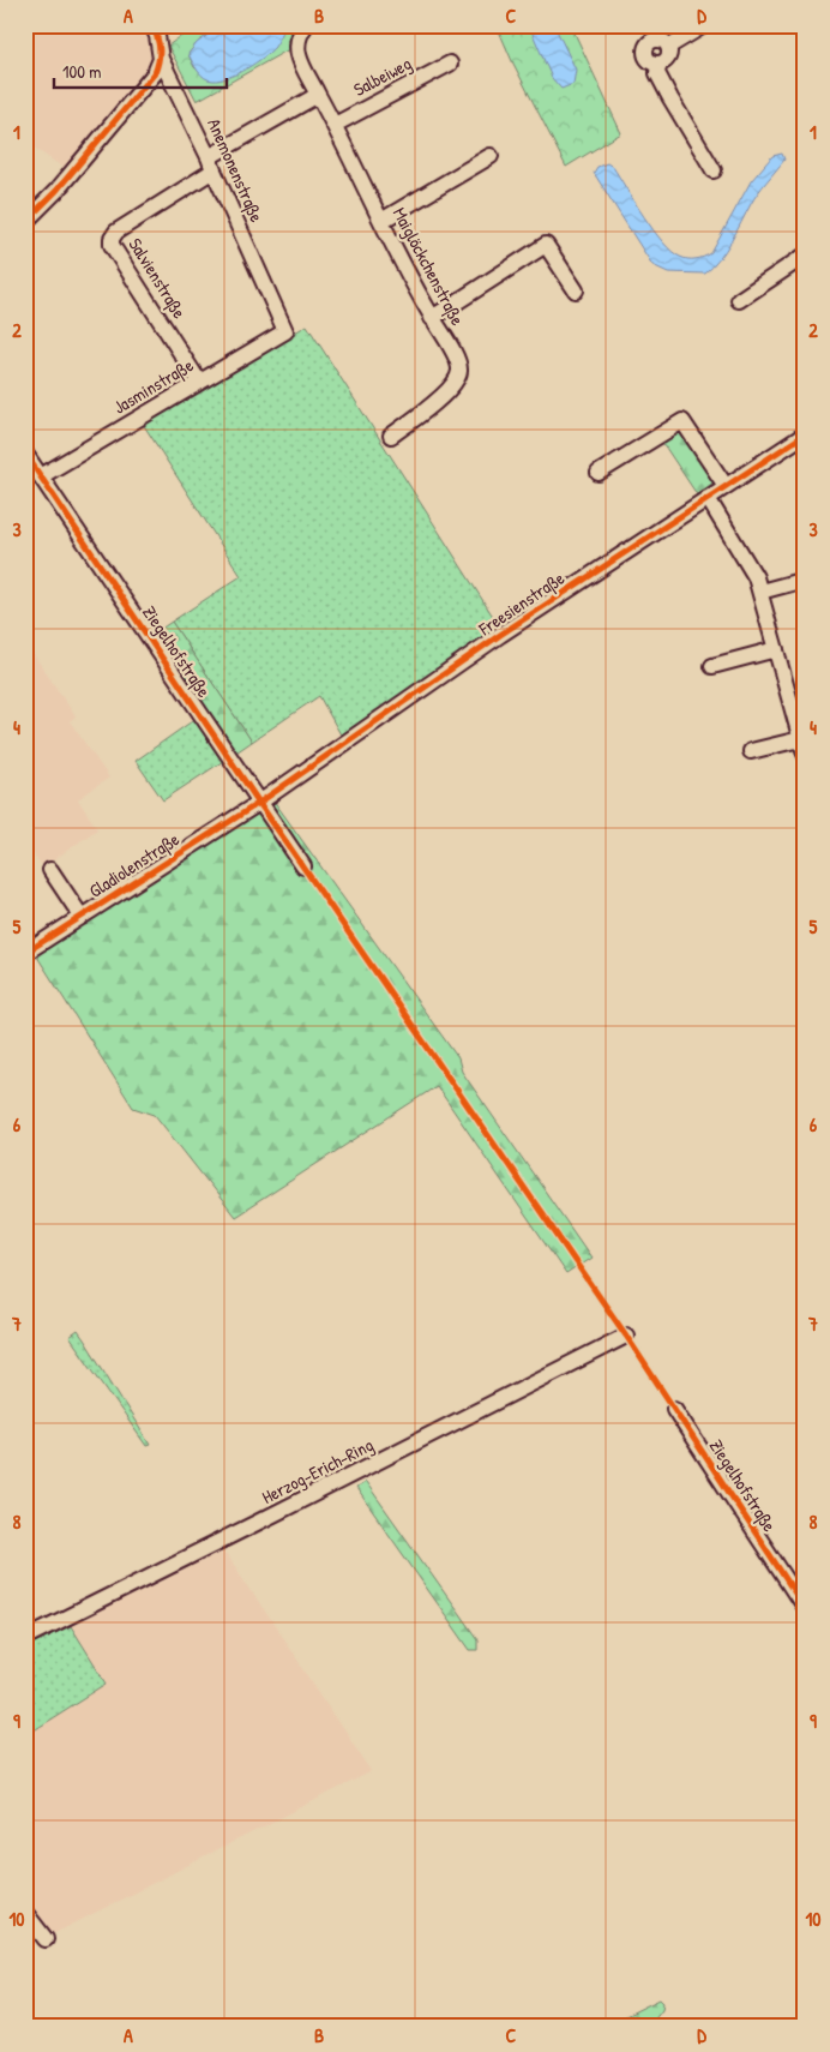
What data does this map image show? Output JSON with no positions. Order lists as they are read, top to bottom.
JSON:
{
  "streets": {
    "street": [
      "Salbeiweg",
      "Anemonenstraße",
      "Maiglöckchenstraße",
      "Salvienstraße",
      "Jasminstraße",
      "Freesienstraße",
      "Ziegelhofstraße",
      "Gladiolenstraße",
      "Herzog-Erich-Ring"
    ]
  },
  "crossings": [
    ["Salbeiweg", "Maiglöckchenstraße"],
    ["Anemonenstraße", "Salvienstraße"],
    ["Anemonenstraße", "Jasminstraße"],
    ["Salvienstraße", "Jasminstraße"],
    ["Jasminstraße", "Ziegelhofstraße"],
    ["Freesienstraße", "Ziegelhofstraße"],
    ["Freesienstraße", "Gladiolenstraße"],
    ["Ziegelhofstraße", "Gladiolenstraße"]
  ],
  "scale_bar": "100 m",
  "grid": {
    "columns": [
      "A",
      "B",
      "C",
      "D"
    ],
    "rows": [
      "1",
      "2",
      "3",
      "4",
      "5",
      "6",
      "7",
      "8",
      "9",
      "10"
    ]
  }
}
